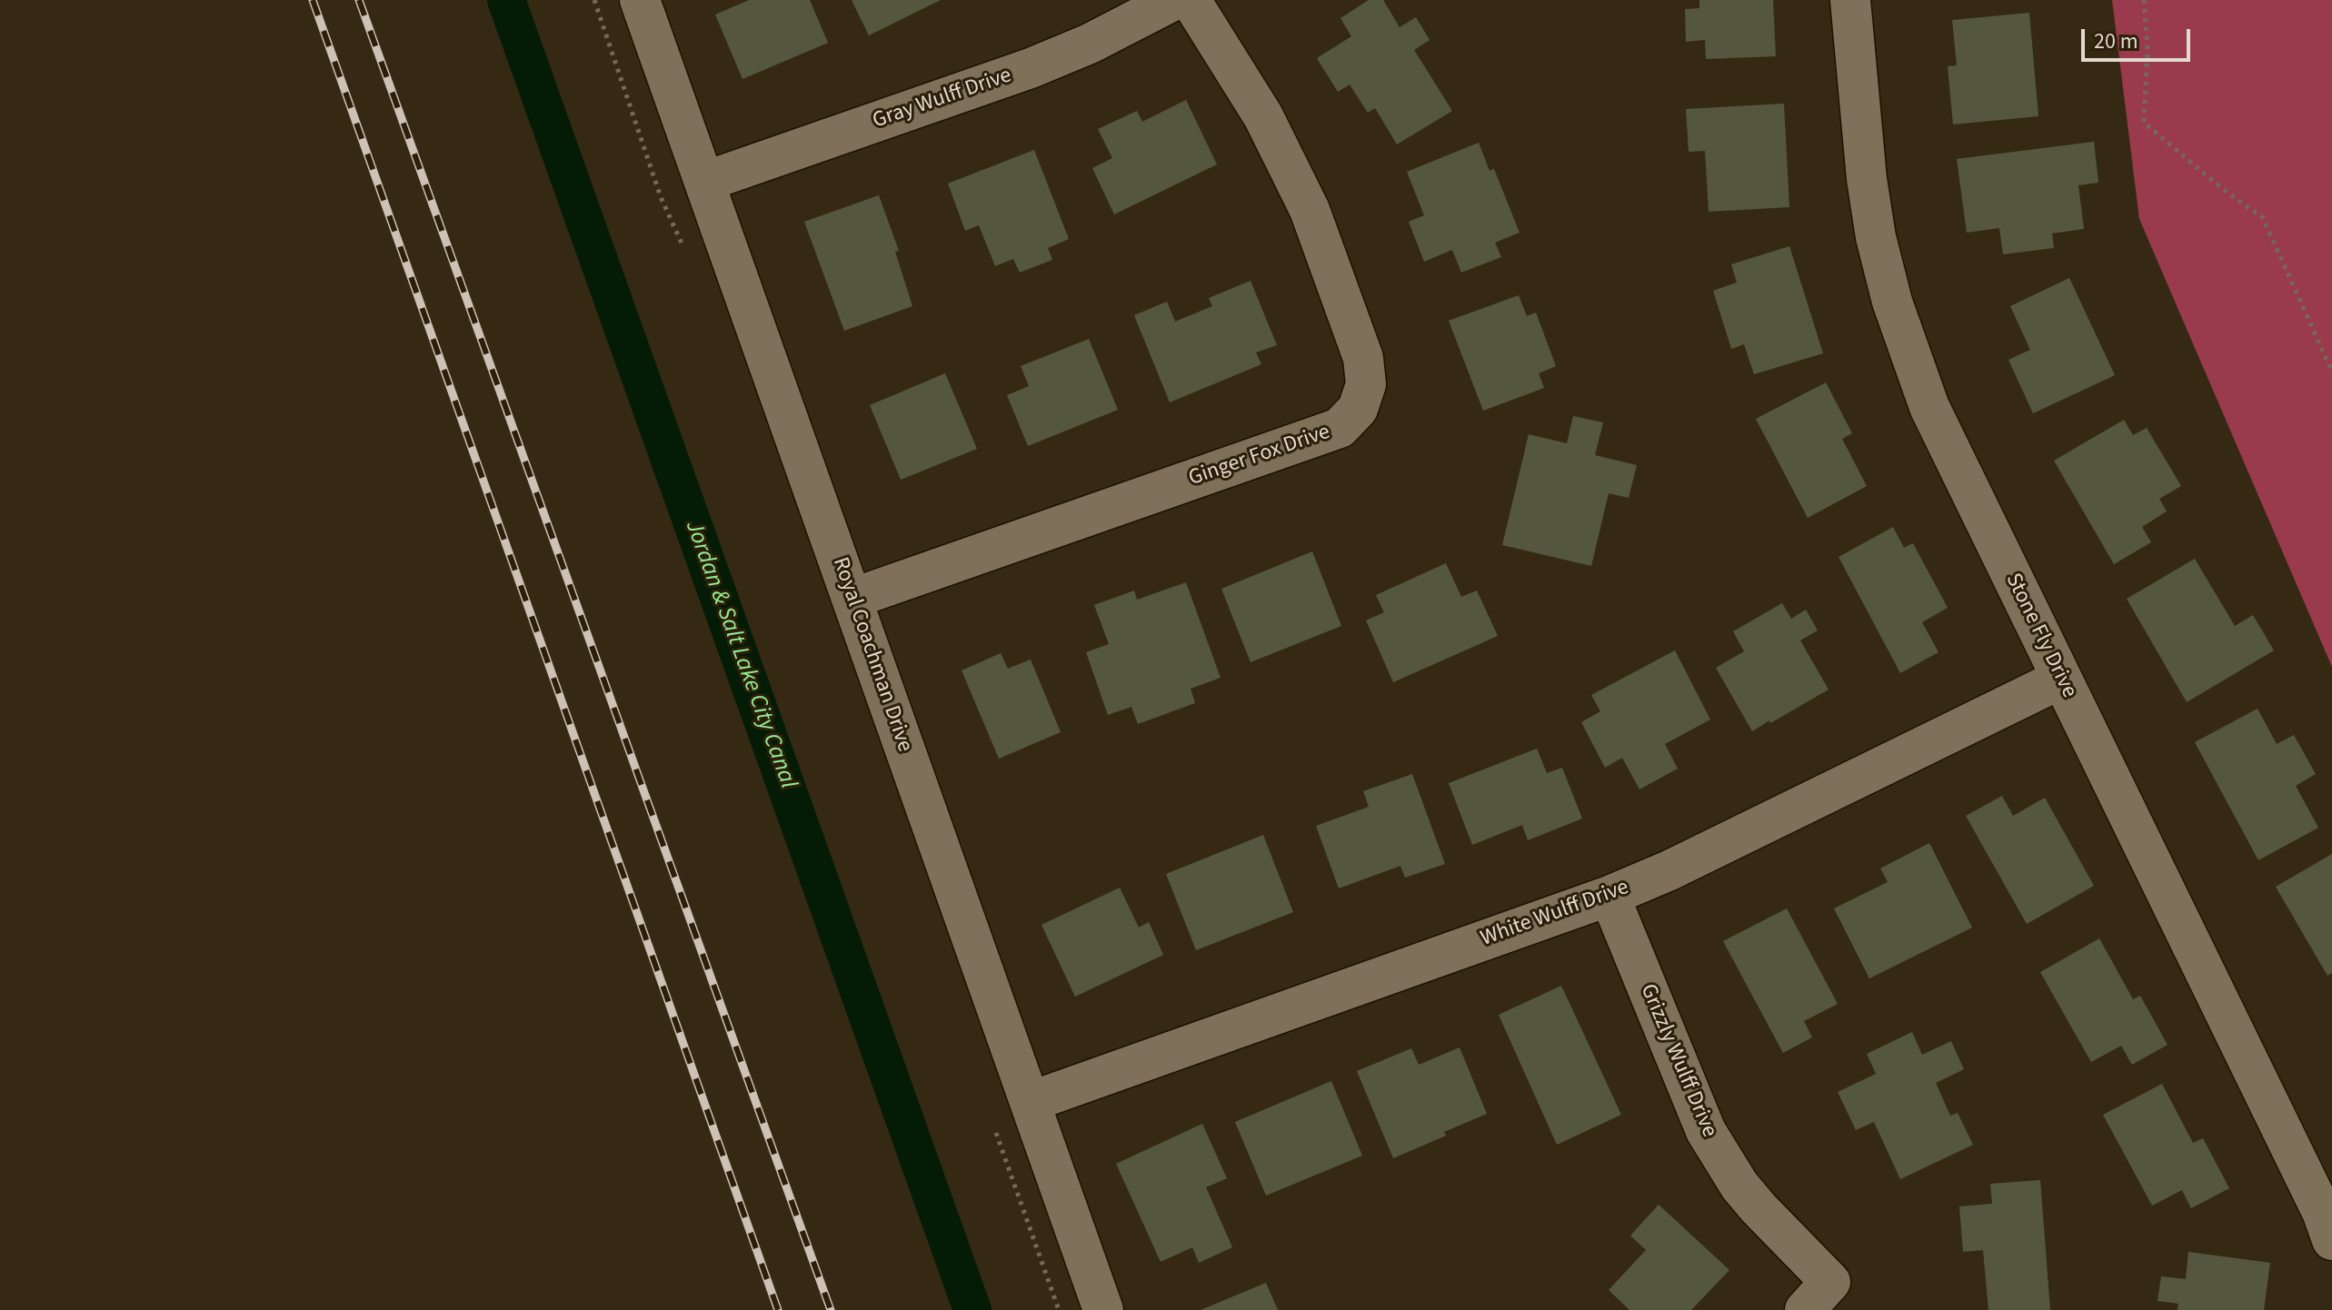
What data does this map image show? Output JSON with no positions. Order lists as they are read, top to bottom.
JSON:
{
  "streets": {
    "street": [
      "Gray Wulff Drive",
      "Ginger Fox Drive",
      "Stone Fly Drive",
      "Royal Coachman Drive",
      "White Wulff Drive",
      "Grizzly Wulff Drive"
    ]
  },
  "crossings": [
    ["Gray Wulff Drive", "Royal Coachman Drive"],
    ["Ginger Fox Drive", "Royal Coachman Drive"],
    ["Stone Fly Drive", "White Wulff Drive"],
    ["Royal Coachman Drive", "White Wulff Drive"],
    ["White Wulff Drive", "Grizzly Wulff Drive"]
  ],
  "water": ["Jordan & Salt Lake City Canal"],
  "scale_bar": "20 m"
}
